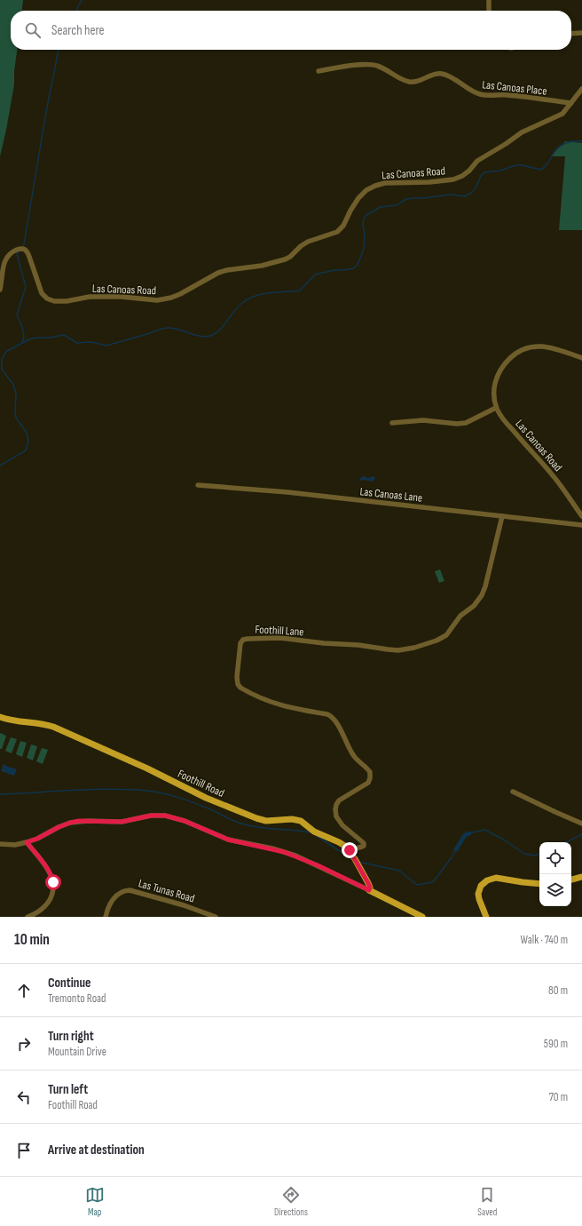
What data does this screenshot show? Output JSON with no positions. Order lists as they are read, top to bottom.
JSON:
{
  "streets": {
    "main road": ["Foothill Road"],
    "street": [
      "Las Canoas Place",
      "Las Canoas Road",
      "Las Canoas Lane",
      "Foothill Lane",
      "Las Tunas Road"
    ]
  },
  "crossings": [
    ["Las Canoas Place", "Las Canoas Road"],
    ["Las Canoas Lane", "Foothill Lane"],
    ["Foothill Lane", "Foothill Road"]
  ],
  "page": {
    "search": "Search here",
    "heading": ["10 min", "Walk · 740 m"],
    "list": [
      ["Continue", "Tremonto Road", "80 m"],
      ["Turn right", "Mountain Drive", "590 m"],
      ["Turn left", "Foothill Road", "70 m"],
      "Arrive at destination"
    ],
    "nav": ["Map", "Directions", "Saved"]
  }
}
